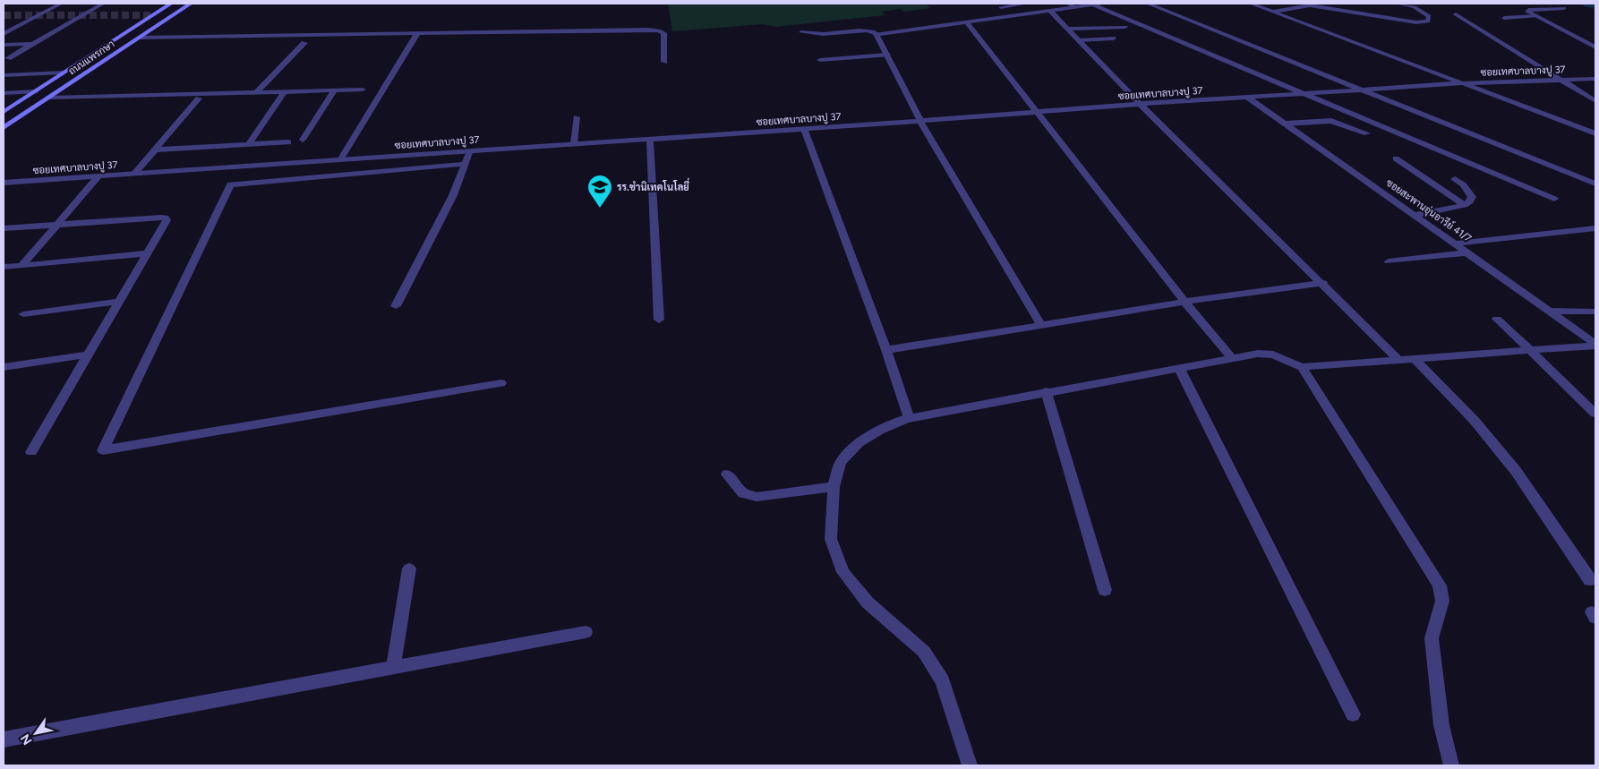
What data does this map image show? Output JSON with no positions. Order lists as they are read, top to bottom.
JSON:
{
  "streets": {
    "main road": ["ถนนแพรกษา"],
    "street": ["ซอยเทศบาลบางปู 37", "ซอยสะพานอุ่นอารีย์ 41/7"]
  },
  "crossings": [
    ["ซอยเทศบาลบางปู 37", "ซอยสะพานอุ่นอารีย์ 41/7"]
  ],
  "places": {
    "school or university": ["รร.ชำนิเทคโนโลยี่"]
  },
  "north": "bottom left"
}
